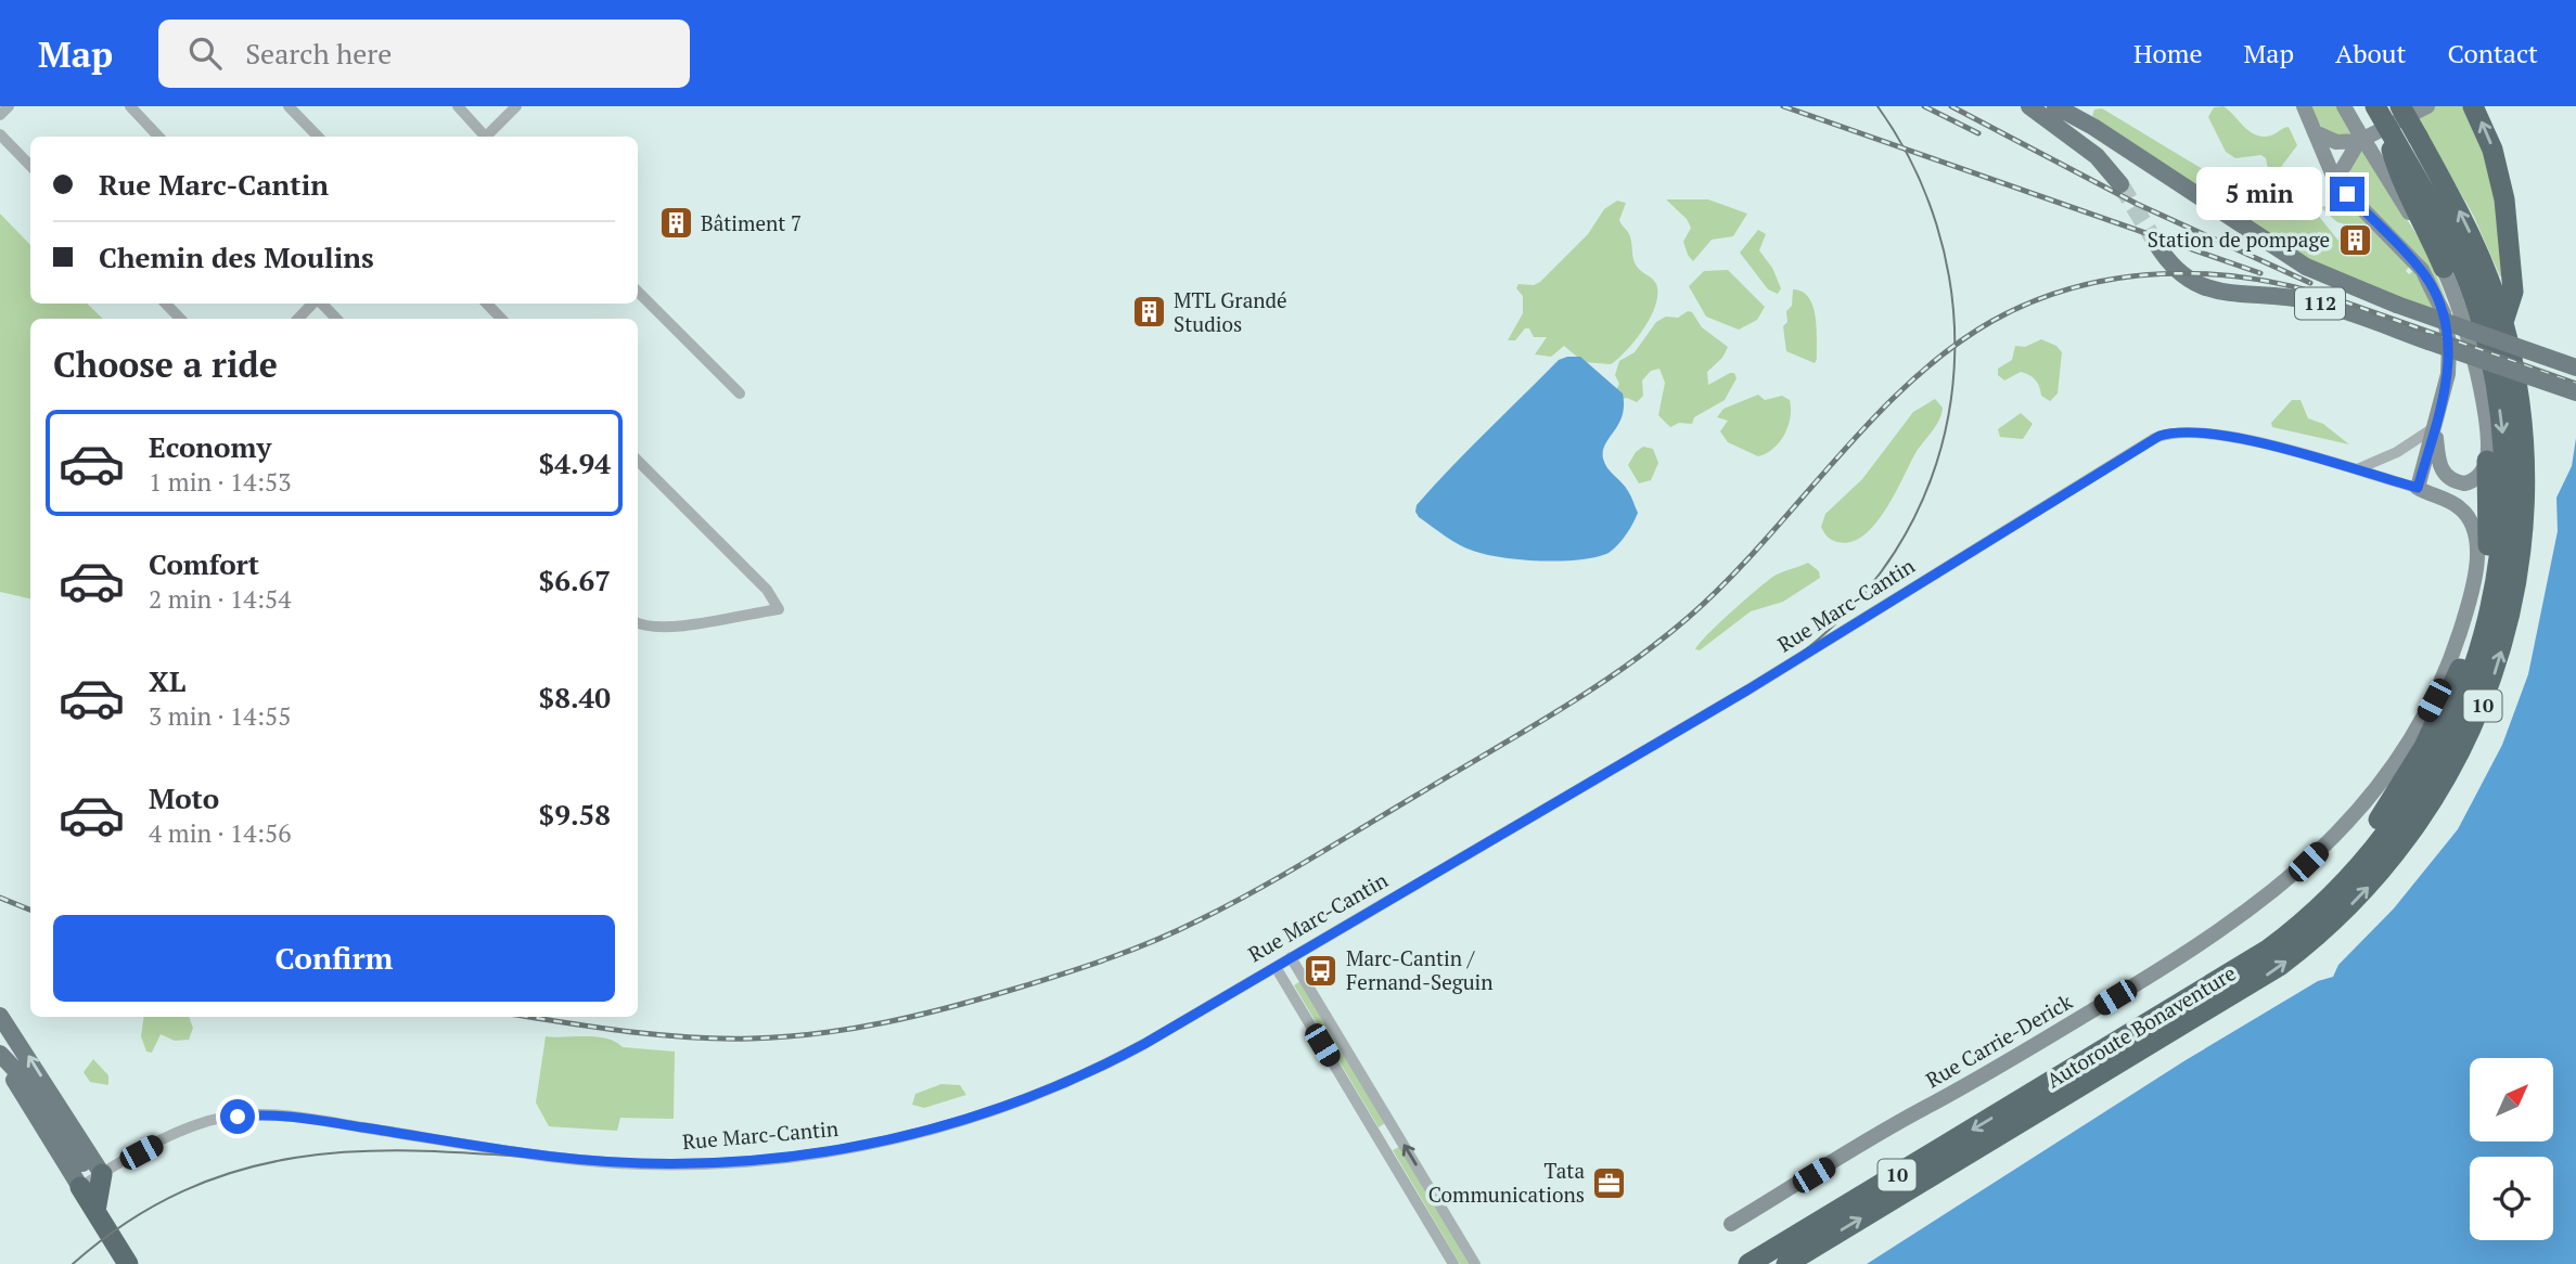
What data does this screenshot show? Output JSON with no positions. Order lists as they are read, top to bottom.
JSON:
{
  "streets": {
    "highway": ["10", "Autoroute Bonaventure"],
    "main road": ["112"],
    "street": ["Rue Marc-Cantin", "Rue Carrie-Derick"]
  },
  "crossings": [
    ["Rue Marc-Cantin", "Rue Carrie-Derick"]
  ],
  "places": {
    "building": ["Bâtiment 7", "Station de pompage", "MTL Grandé Studios"],
    "bus stop": ["Marc-Cantin / Fernand-Seguin"],
    "office": ["Tata Communications"]
  },
  "north": "top right",
  "page": {
    "header": "Map",
    "search": "Search here",
    "nav": [
      "Home",
      "Map",
      "About",
      "Contact"
    ],
    "banner": ["Rue Marc-Cantin", "Chemin des Moulins"],
    "bubble": "5 min",
    "heading": "Choose a ride",
    "list": [
      {
        "name": "Economy",
        "note": "1 min · 14:53",
        "value": "$4.94"
      },
      {
        "name": "Comfort",
        "note": "2 min · 14:54",
        "value": "$6.67"
      },
      {
        "name": "XL",
        "note": "3 min · 14:55",
        "value": "$8.40"
      },
      {
        "name": "Moto",
        "note": "4 min · 14:56",
        "value": "$9.58"
      }
    ],
    "buttons": "Confirm"
  }
}
